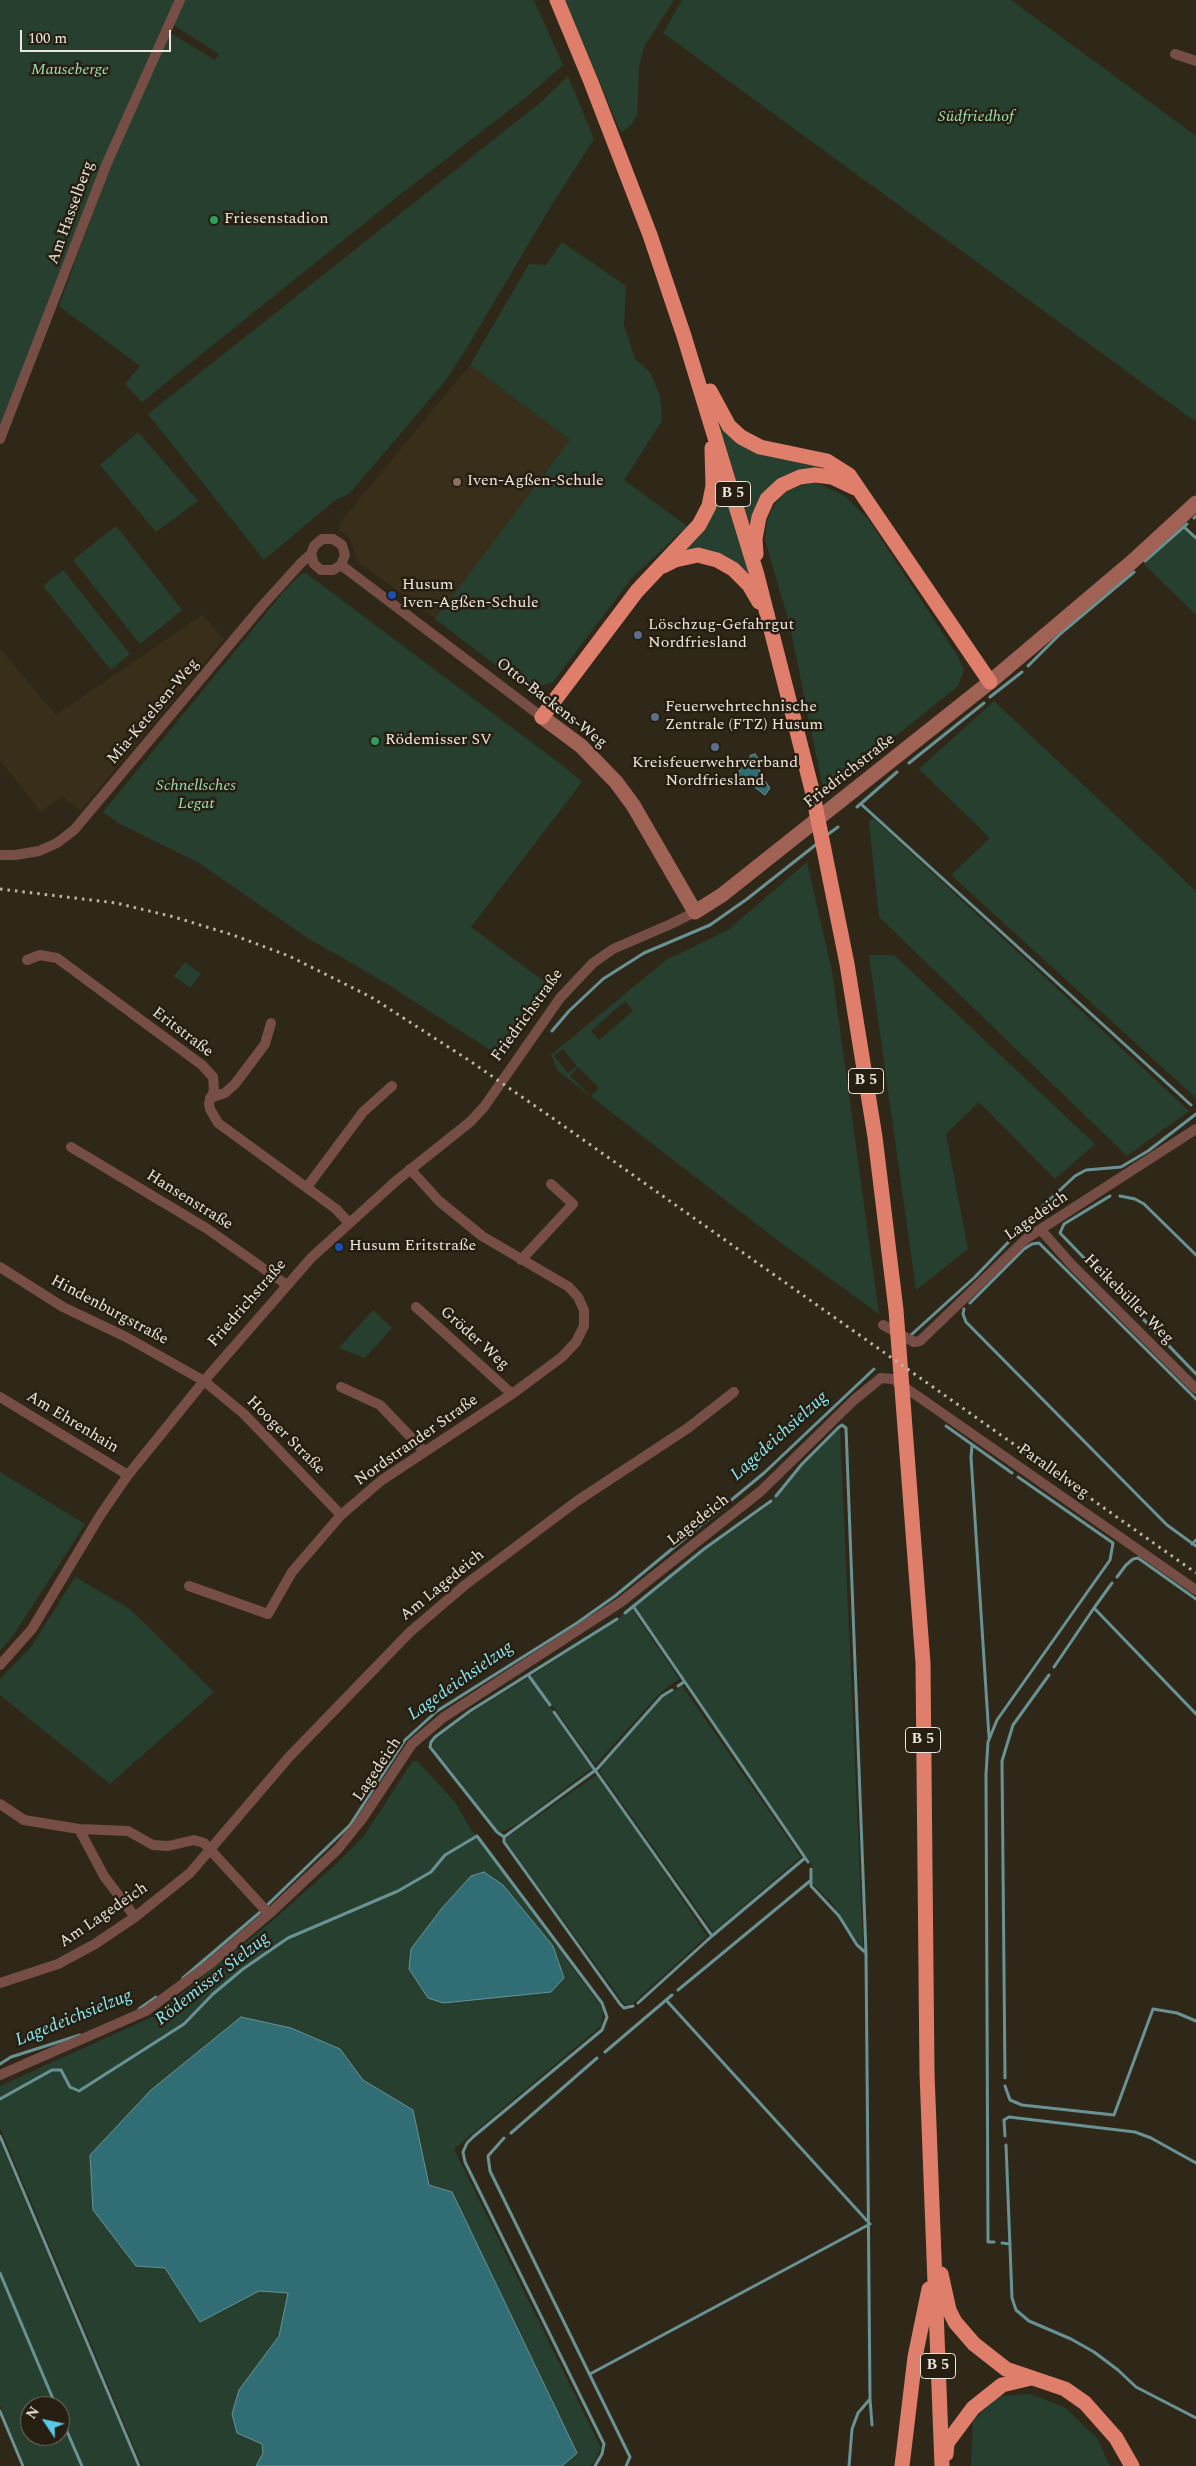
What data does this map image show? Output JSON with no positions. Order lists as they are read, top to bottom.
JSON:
{
  "streets": {
    "highway": ["B 5"],
    "street": [
      "Am Hasselberg",
      "Otto-Backens-Weg",
      "Mia-Ketelsen-Weg",
      "Friedrichstraße",
      "Eritstraße",
      "Hansenstraße",
      "Lagedeich",
      "Heikebüller Weg",
      "Hindenburgstraße",
      "Gröder Weg",
      "Am Ehrenhain",
      "Hooger Straße",
      "Nordstrander Straße",
      "Parallelweg",
      "Am Lagedeich"
    ]
  },
  "crossings": [
    ["Otto-Backens-Weg", "Mia-Ketelsen-Weg"],
    ["Otto-Backens-Weg", "Friedrichstraße"],
    ["Friedrichstraße", "Eritstraße"],
    ["Friedrichstraße", "Hansenstraße"],
    ["Friedrichstraße", "Hindenburgstraße"],
    ["Friedrichstraße", "Am Ehrenhain"],
    ["Friedrichstraße", "Hooger Straße"],
    ["Lagedeich", "Heikebüller Weg"],
    ["Lagedeich", "Parallelweg"],
    ["Hindenburgstraße", "Hooger Straße"],
    ["Gröder Weg", "Nordstrander Straße"],
    ["Hooger Straße", "Nordstrander Straße"]
  ],
  "water": ["Lagedeichsielzug", "Rödemisser Sielzug"],
  "parks": ["Mauseberge", "Südfriedhof", "Schnellsches Legat"],
  "places": [
    "Friesenstadion",
    "Iven-Agßen-Schule",
    "Husum Iven-Agßen-Schule",
    "Löschzug-Gefahrgut Nordfriesland",
    "Feuerwehrtechnische Zentrale (FTZ) Husum",
    "Rödemisser SV",
    "Kreisfeuerwehrverband Nordfriesland",
    "Husum Eritstraße"
  ],
  "scale_bar": "100 m",
  "north": "top left"
}
